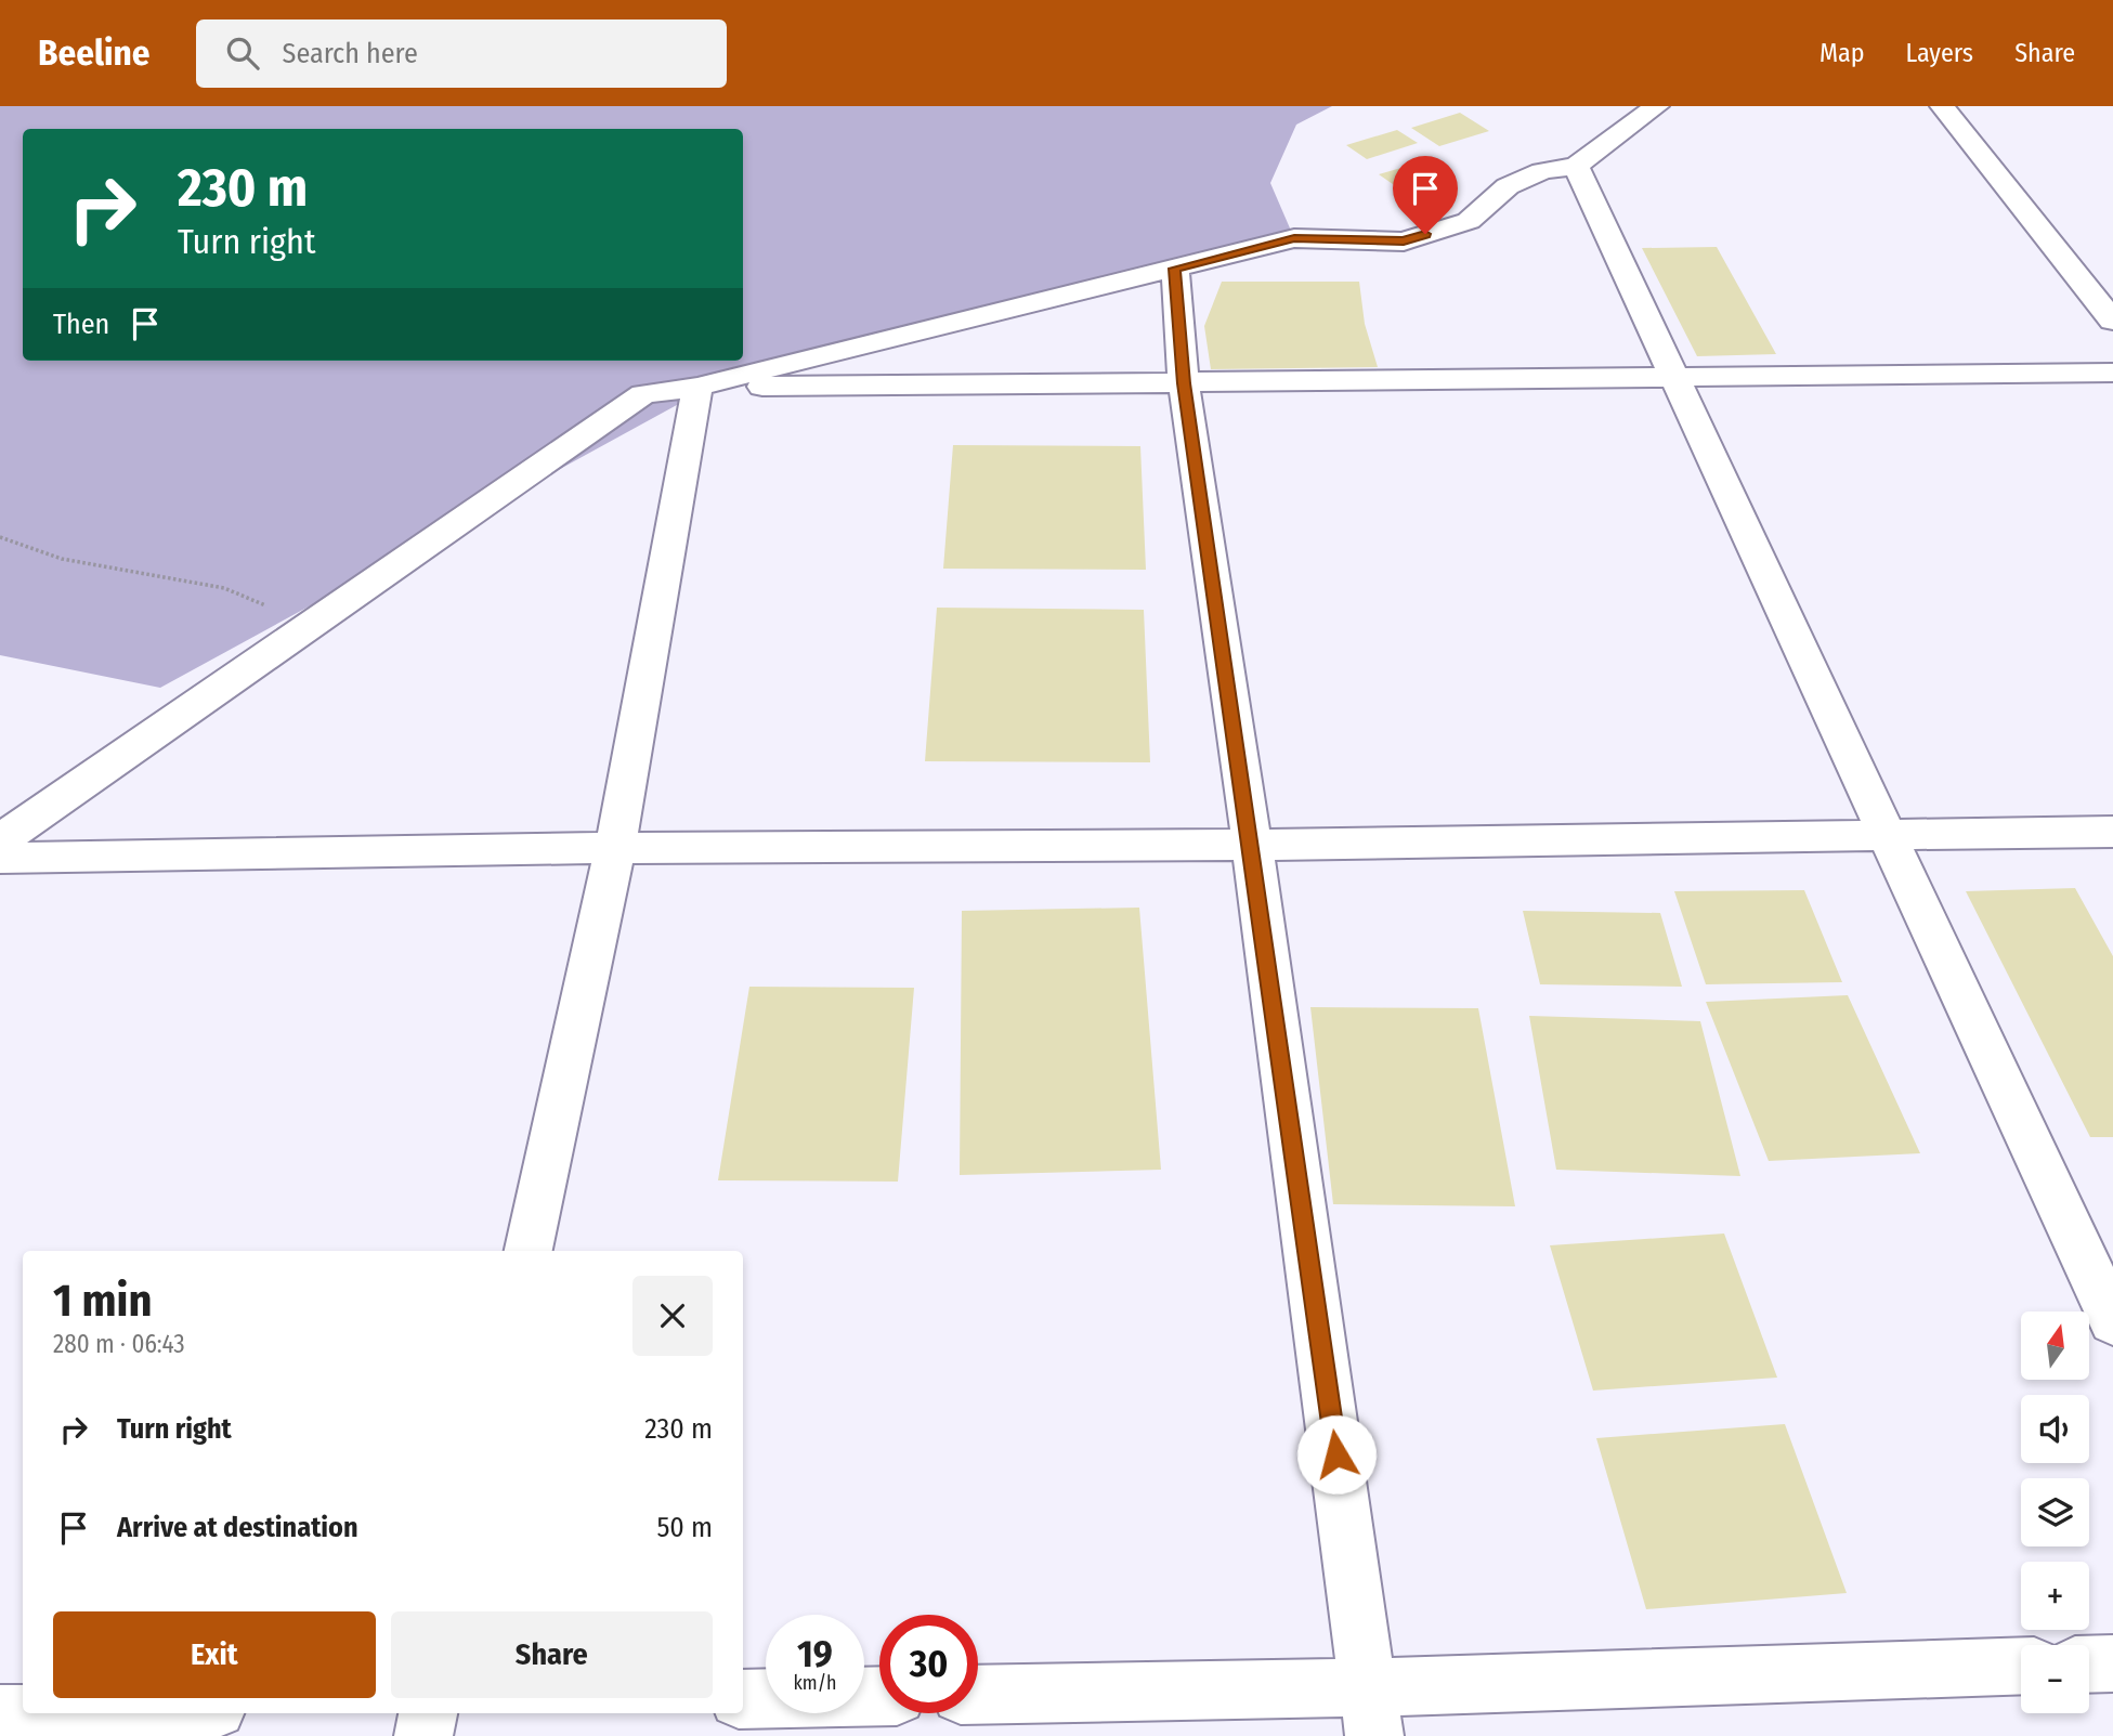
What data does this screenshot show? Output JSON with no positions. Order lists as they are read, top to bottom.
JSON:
{
  "north": "top",
  "page": {
    "header": "Beeline",
    "search": "Search here",
    "nav": ["Map", "Layers", "Share"],
    "turn": ["230 m", "Turn right"],
    "then": "Then",
    "heading": ["1 min", "280 m · 06:43"],
    "map_buttons": ["+", "−"],
    "list": [
      {
        "name": "Turn right",
        "value": "230 m"
      },
      {
        "name": "Arrive at destination",
        "value": "50 m"
      }
    ],
    "buttons": ["Exit", "Share"],
    "speed": "19 km/h",
    "limit": "30"
  }
}
